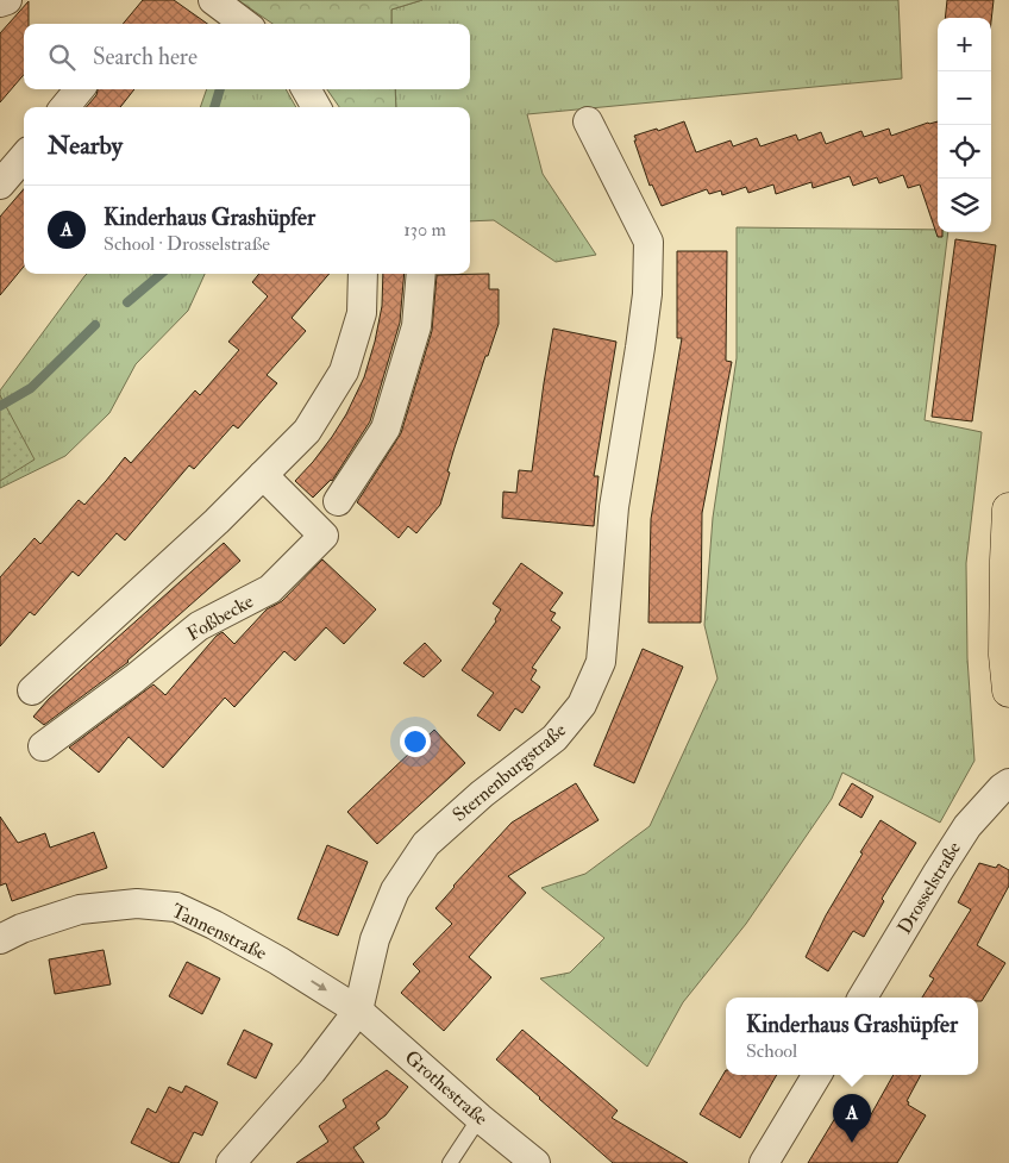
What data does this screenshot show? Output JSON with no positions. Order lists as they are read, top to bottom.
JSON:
{
  "streets": {
    "street": [
      "Foßbecke",
      "Sternenburgstraße",
      "Drosselstraße",
      "Tannenstraße",
      "Grothestraße"
    ]
  },
  "crossings": [
    ["Sternenburgstraße", "Tannenstraße"],
    ["Sternenburgstraße", "Grothestraße"],
    ["Tannenstraße", "Grothestraße"]
  ],
  "one_way": ["Tannenstraße"],
  "page": {
    "map_buttons": ["+", "−"],
    "search": "Search here",
    "heading": "Nearby",
    "list": [
      {
        "mark": "A",
        "name": "Kinderhaus Grashüpfer",
        "note": "School · Drosselstraße",
        "value": "130 m"
      }
    ],
    "popup": ["Kinderhaus Grashüpfer", "School"],
    "pins": "A"
  }
}
